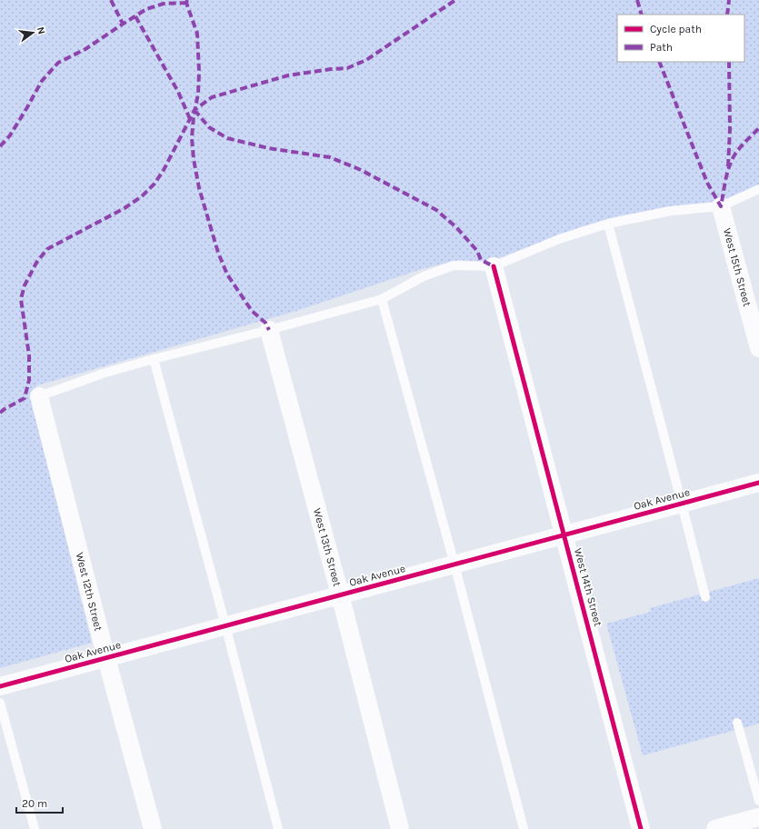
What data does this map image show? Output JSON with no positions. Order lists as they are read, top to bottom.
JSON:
{
  "streets": {
    "street": [
      "West 15th Street",
      "Oak Avenue",
      "West 13th Street",
      "West 14th Street",
      "West 12th Street"
    ]
  },
  "crossings": [
    ["Oak Avenue", "West 13th Street"],
    ["Oak Avenue", "West 14th Street"],
    ["Oak Avenue", "West 12th Street"]
  ],
  "legend": ["Cycle path", "Path"],
  "scale_bar": "20 m",
  "north": "right"
}
